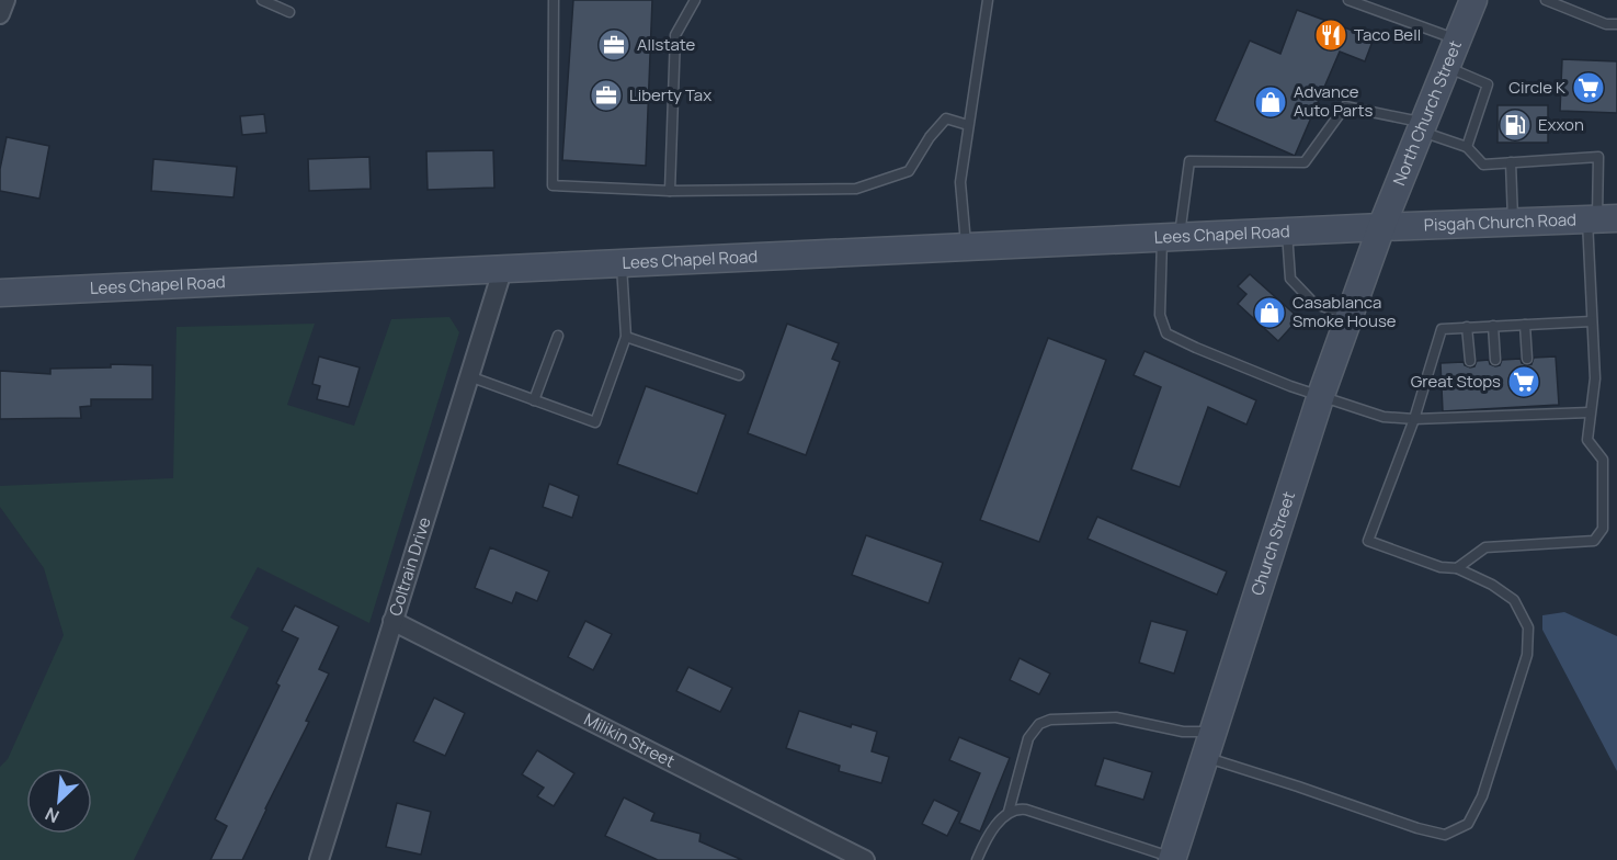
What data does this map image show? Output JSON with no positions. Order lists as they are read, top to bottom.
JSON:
{
  "streets": {
    "main road": [
      "North Church Street",
      "Pisgah Church Road",
      "Lees Chapel Road",
      "Church Street"
    ],
    "street": ["Coltrain Drive", "Milikin Street"]
  },
  "crossings": [
    ["North Church Street", "Pisgah Church Road"],
    ["North Church Street", "Lees Chapel Road"],
    ["North Church Street", "Church Street"],
    ["Pisgah Church Road", "Lees Chapel Road"],
    ["Pisgah Church Road", "Church Street"],
    ["Lees Chapel Road", "Church Street"],
    ["Lees Chapel Road", "Coltrain Drive"],
    ["Coltrain Drive", "Milikin Street"]
  ],
  "places": {
    "restaurant": ["Taco Bell"],
    "office": ["Allstate", "Liberty Tax"],
    "supermarket": ["Circle K", "Great Stops"],
    "shop": ["Advance Auto Parts", "Casablanca Smoke House"],
    "fuel station": ["Exxon"]
  },
  "north": "bottom left"
}
